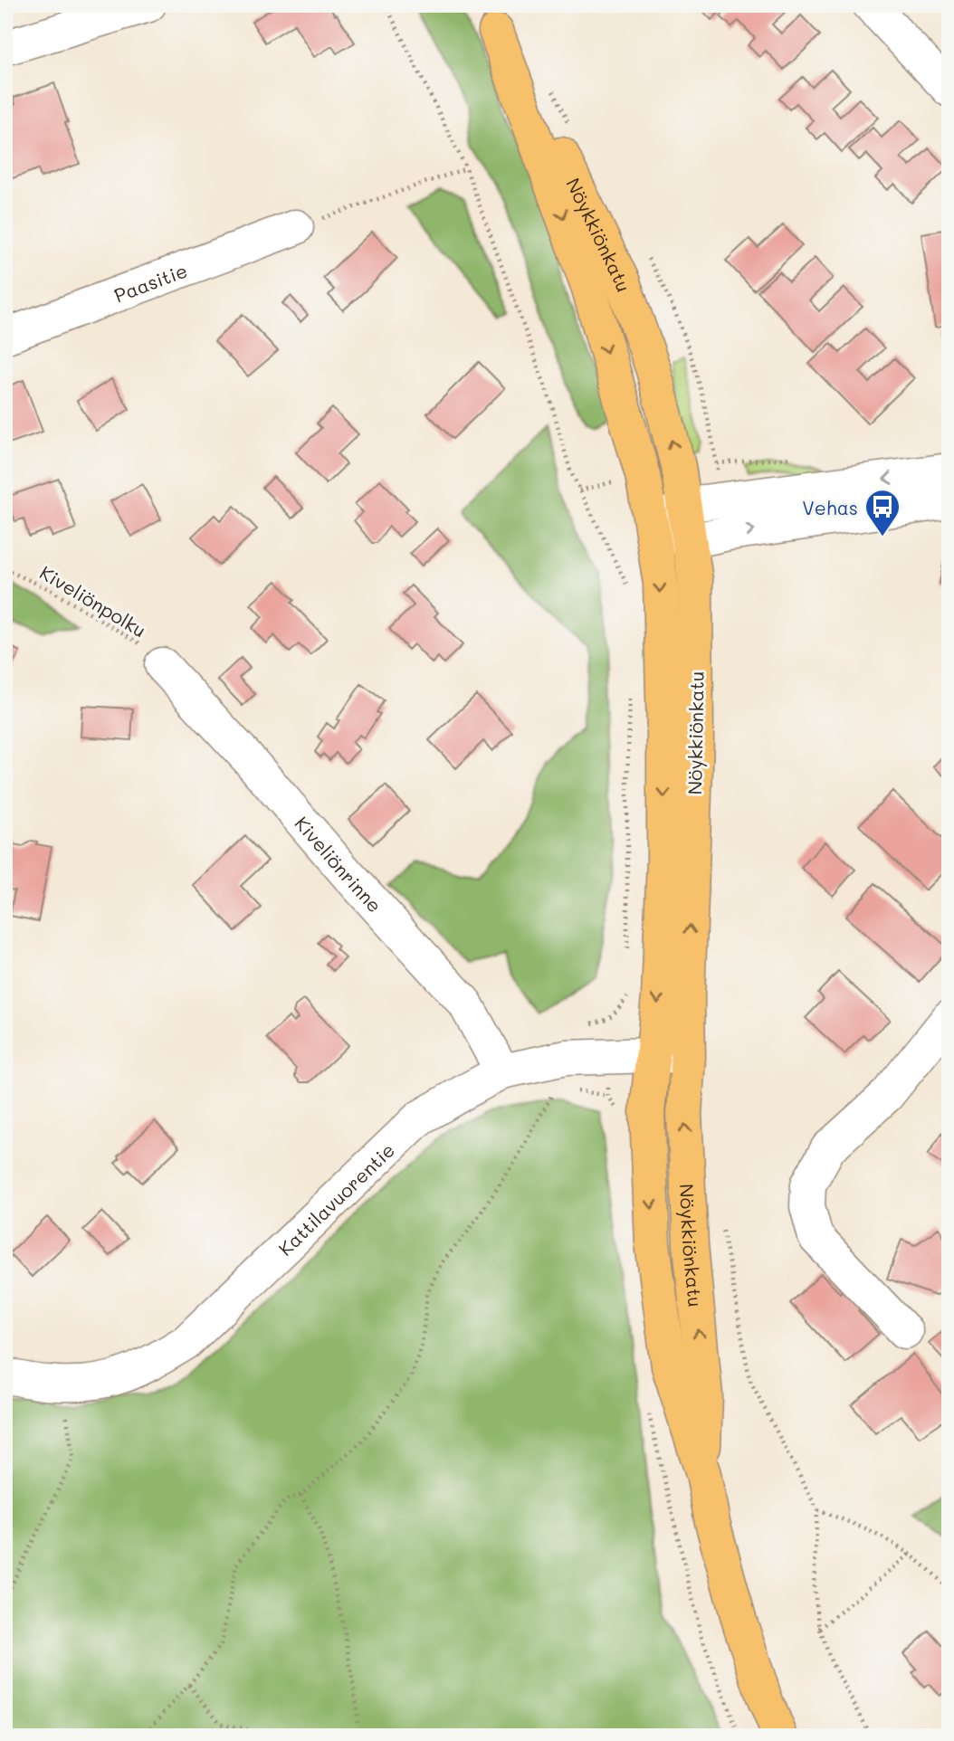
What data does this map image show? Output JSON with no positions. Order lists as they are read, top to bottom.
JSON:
{
  "streets": {
    "main road": ["Nöykkiönkatu"],
    "street": ["Paasitie", "Kiveliönrinne", "Kattilavuorentie"],
    "path": ["Kiveliönpolku"]
  },
  "crossings": [
    ["Nöykkiönkatu", "Kattilavuorentie"],
    ["Kiveliönpolku", "Kiveliönrinne"],
    ["Kiveliönrinne", "Kattilavuorentie"]
  ],
  "places": {
    "bus stop": ["Vehas"]
  }
}
